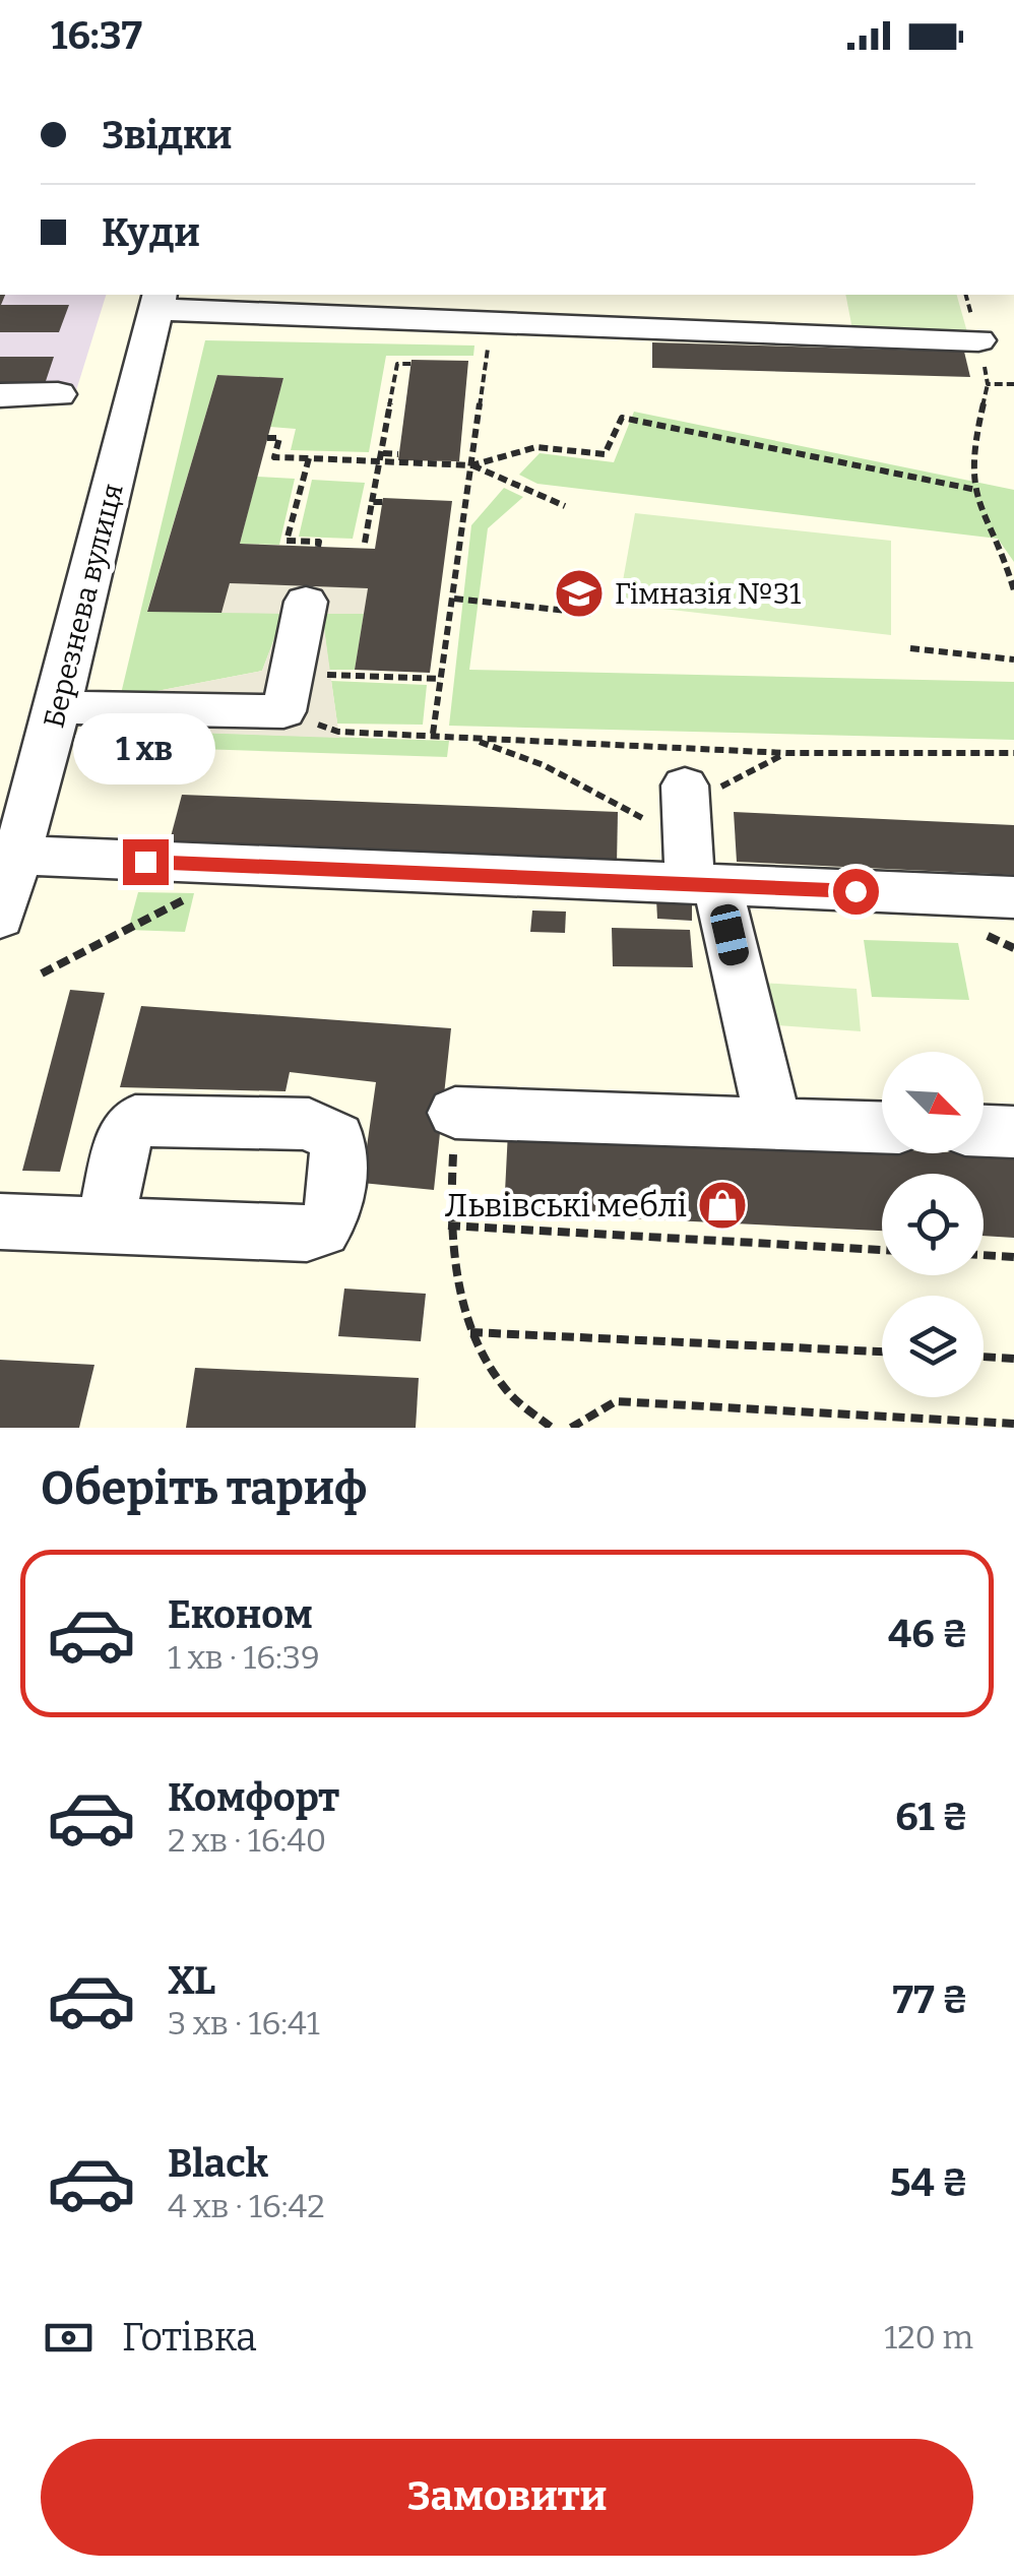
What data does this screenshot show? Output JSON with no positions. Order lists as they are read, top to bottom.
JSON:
{
  "streets": {
    "street": ["Березнева вулиця"]
  },
  "places": {
    "school or university": ["Гімназія №31"],
    "shop": ["Львівські меблі"]
  },
  "north": "bottom right",
  "page": {
    "status": "16:37",
    "banner": ["Звідки", "Куди"],
    "bubble": "1 хв",
    "heading": "Оберіть тариф",
    "list": [
      {
        "name": "Економ",
        "note": "1 хв · 16:39",
        "value": "46 ₴"
      },
      {
        "name": "Комфорт",
        "note": "2 хв · 16:40",
        "value": "61 ₴"
      },
      {
        "name": "XL",
        "note": "3 хв · 16:41",
        "value": "77 ₴"
      },
      {
        "name": "Black",
        "note": "4 хв · 16:42",
        "value": "54 ₴"
      }
    ],
    "pay": ["Готівка", "120 m"],
    "buttons": "Замовити"
  }
}
